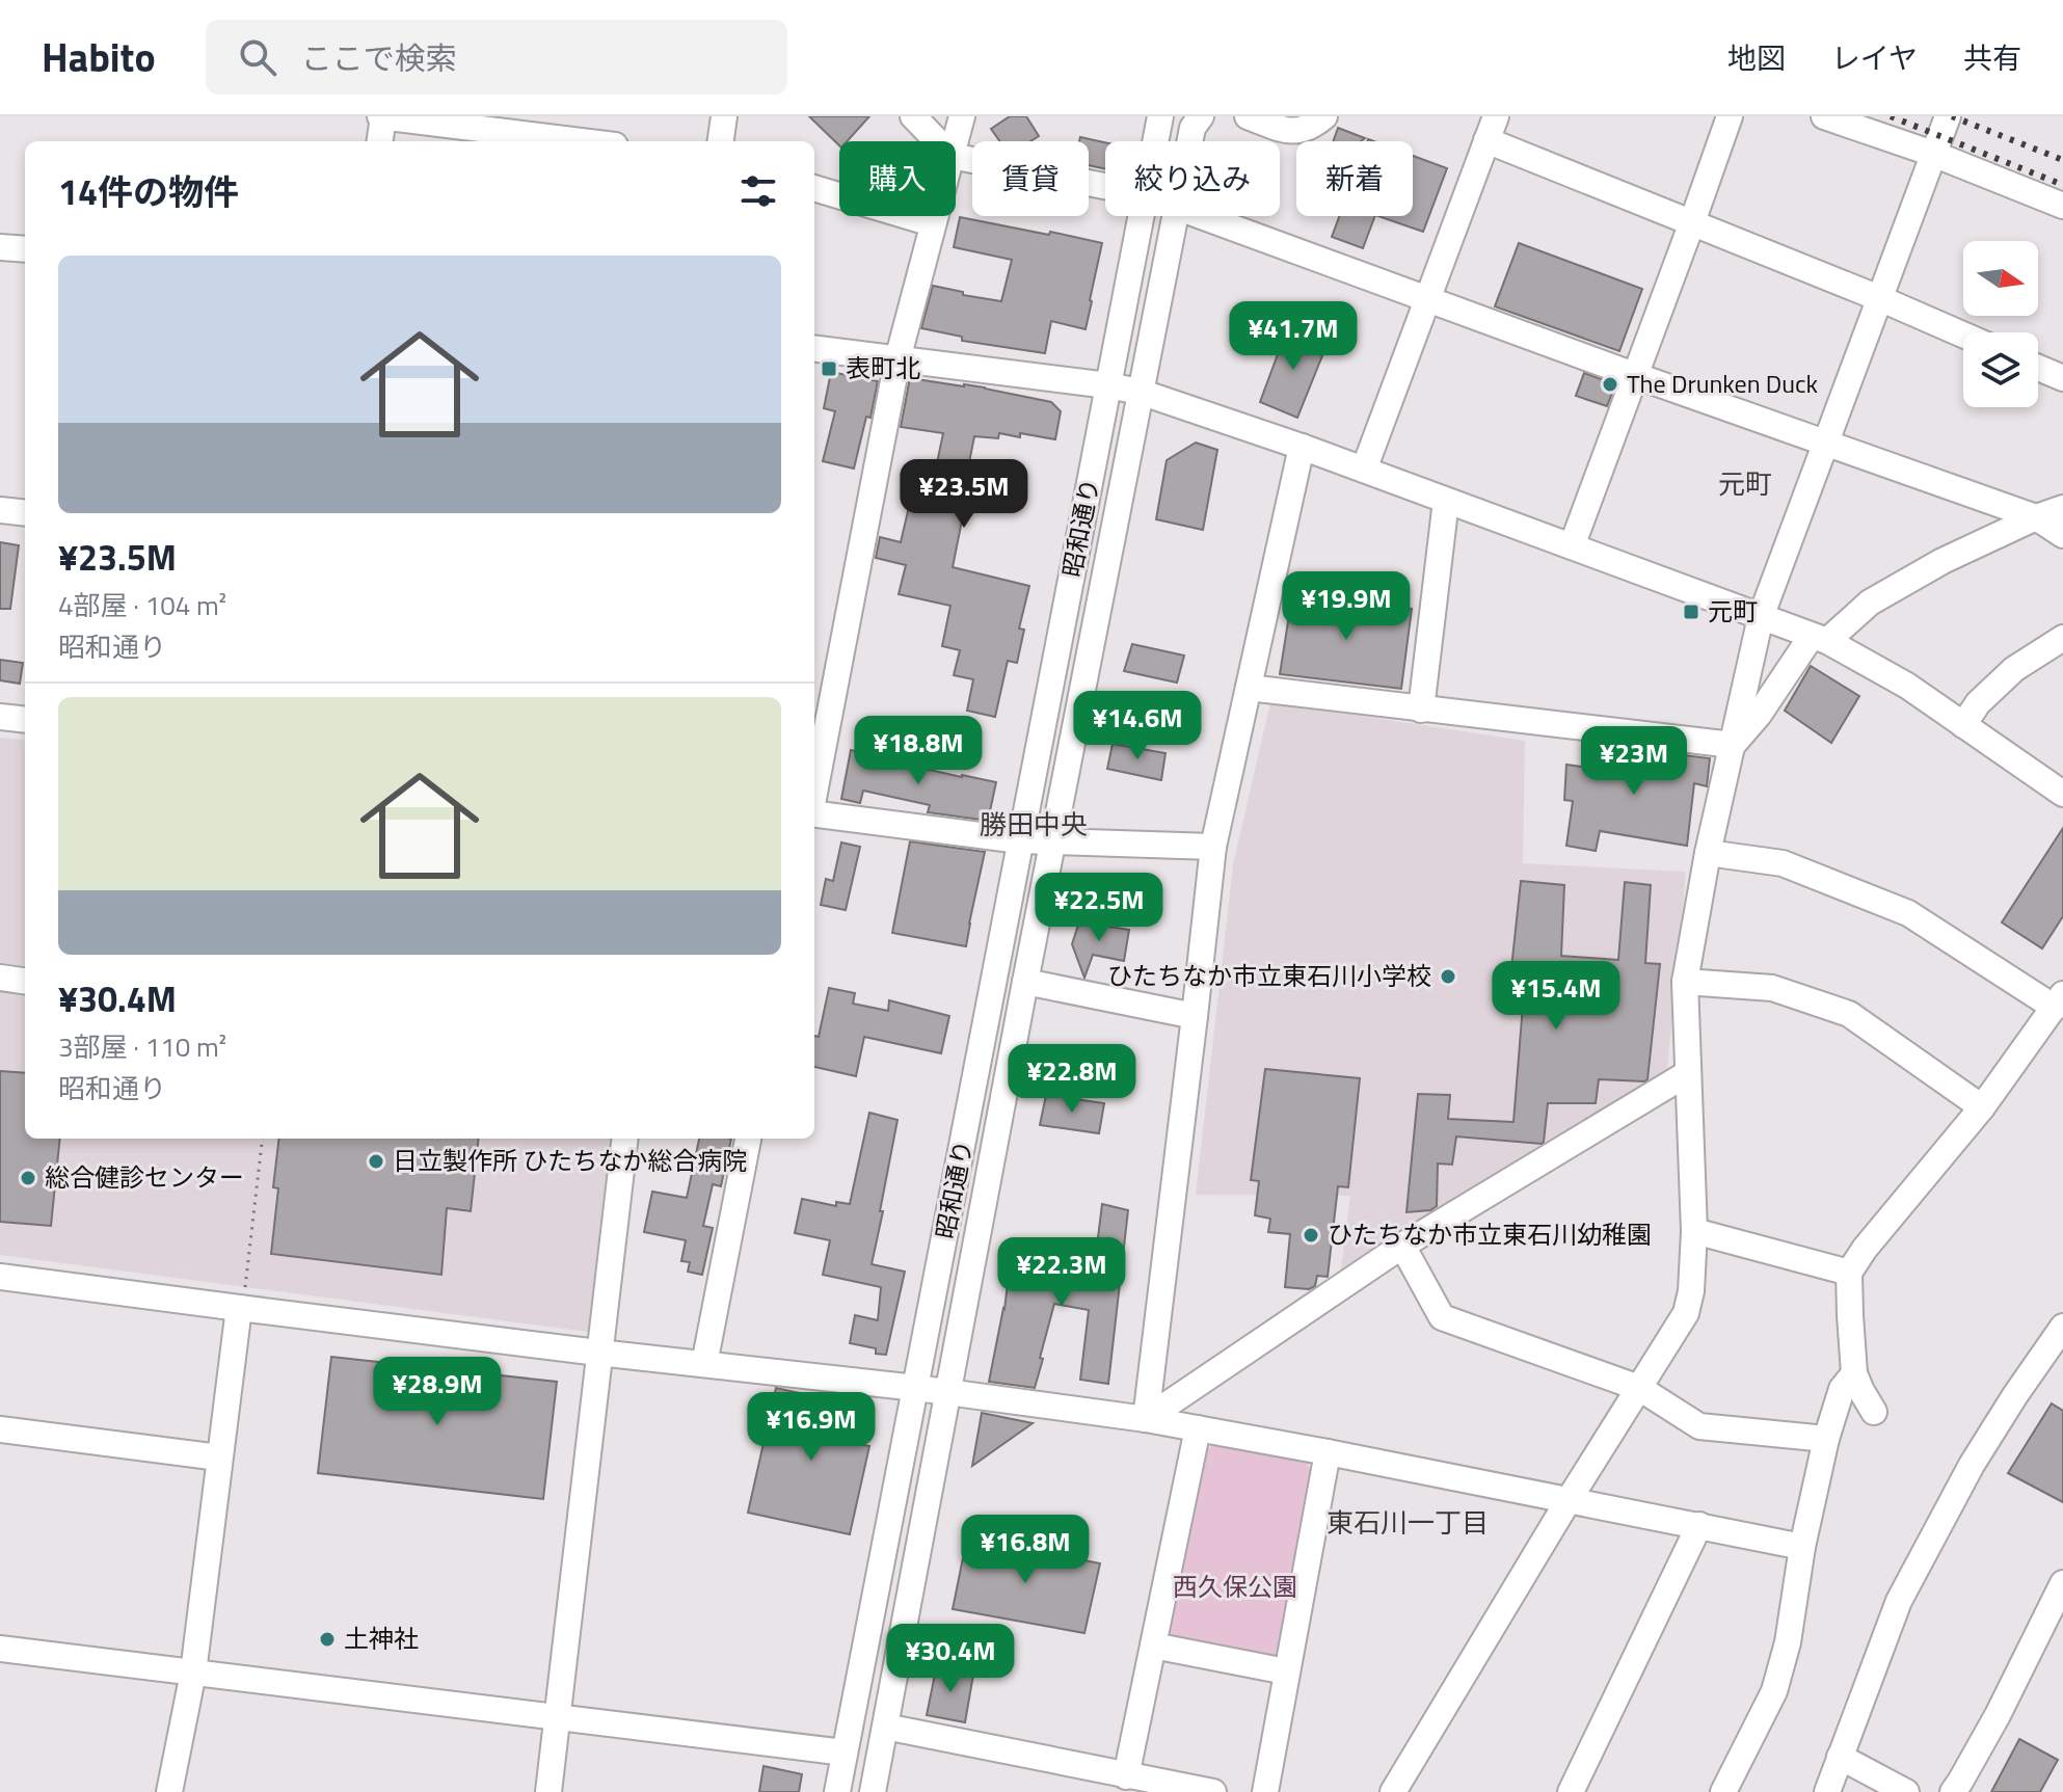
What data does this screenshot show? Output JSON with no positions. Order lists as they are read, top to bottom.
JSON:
{
  "streets": {
    "street": ["昭和通り"]
  },
  "districts": ["元町", "勝田中央", "東石川一丁目"],
  "parks": ["西久保公園"],
  "places": {
    "transit": ["表町北", "元町"],
    "other": [
      "The Drunken Duck",
      "ひたちなか市立東石川小学校",
      "日立製作所 ひたちなか総合病院",
      "総合健診センター",
      "ひたちなか市立東石川幼稚園",
      "土神社"
    ]
  },
  "north": "right",
  "page": {
    "header": "Habito",
    "search": "ここで検索",
    "nav": ["地図", "レイヤ", "共有"],
    "chip": [
      "購入",
      "賃貸",
      "絞り込み",
      "新着"
    ],
    "heading": "14件の物件",
    "list": [
      {
        "name": "¥23.5M",
        "note": "4部屋 · 104 m² · 昭和通り"
      },
      {
        "name": "¥30.4M",
        "note": "3部屋 · 110 m² · 昭和通り"
      }
    ],
    "price": [
      "¥41.7M",
      "¥23.5M",
      "¥19.9M",
      "¥14.6M",
      "¥18.8M",
      "¥23M",
      "¥22.5M",
      "¥15.4M",
      "¥22.8M",
      "¥22.3M",
      "¥28.9M",
      "¥16.9M",
      "¥16.8M",
      "¥30.4M"
    ]
  }
}
